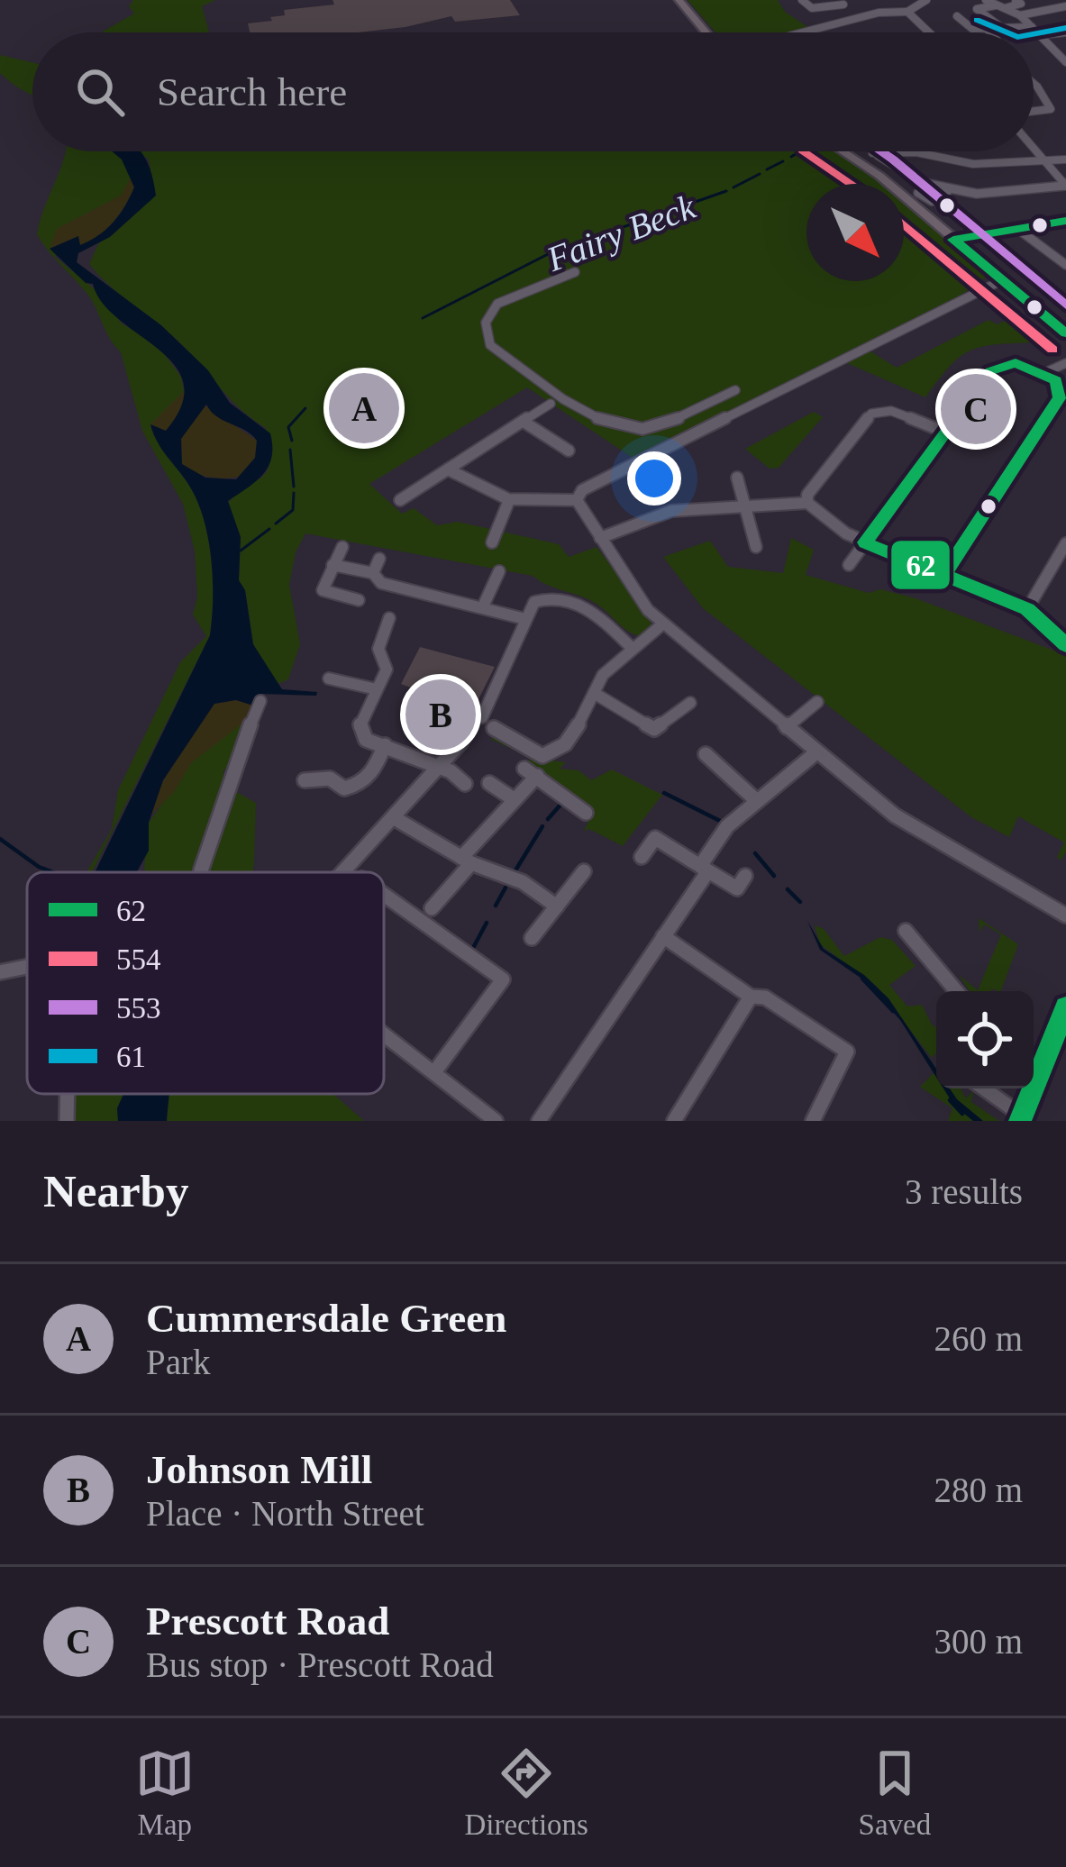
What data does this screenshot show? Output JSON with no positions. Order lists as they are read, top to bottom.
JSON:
{
  "water": ["Fairy Beck"],
  "lines": [
    "transit line 61",
    "transit line 554",
    "transit line 553",
    "transit line 62"
  ],
  "legend": [
    "62",
    "554",
    "553",
    "61"
  ],
  "north": "bottom right",
  "page": {
    "search": "Search here",
    "pins": ["A", "C", "B"],
    "heading": ["Nearby", "3 results"],
    "list": [
      {
        "mark": "A",
        "name": "Cummersdale Green",
        "note": "Park",
        "value": "260 m"
      },
      {
        "mark": "B",
        "name": "Johnson Mill",
        "note": "Place · North Street",
        "value": "280 m"
      },
      {
        "mark": "C",
        "name": "Prescott Road",
        "note": "Bus stop · Prescott Road",
        "value": "300 m"
      }
    ],
    "nav": ["Map", "Directions", "Saved"]
  }
}
